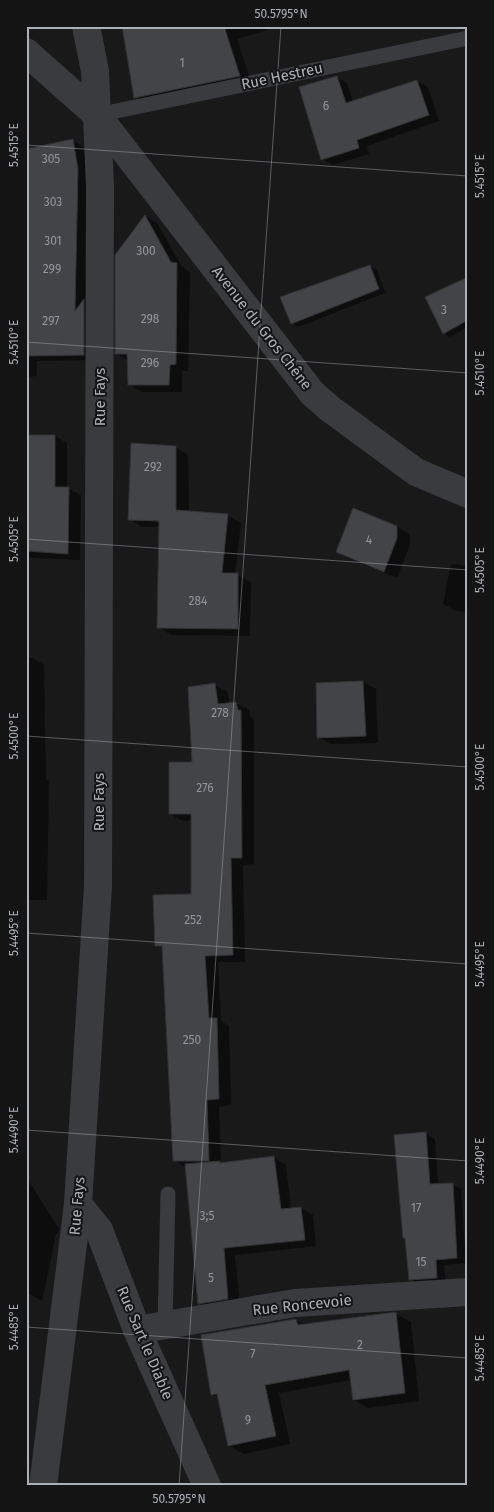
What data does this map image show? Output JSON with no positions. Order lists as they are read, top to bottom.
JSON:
{
  "streets": {
    "street": [
      "Avenue du Gros Chêne",
      "Rue Fays",
      "Rue Roncevoie",
      "Rue Sart le Diable"
    ],
    "lane": ["Rue Hestreu"]
  },
  "crossings": [
    ["Rue Hestreu", "Avenue du Gros Chêne"],
    ["Rue Hestreu", "Rue Fays"],
    ["Avenue du Gros Chêne", "Rue Fays"],
    ["Rue Fays", "Rue Sart le Diable"],
    ["Rue Roncevoie", "Rue Sart le Diable"]
  ],
  "house_numbers": [
    "1",
    "6",
    "305",
    "303",
    "301",
    "300",
    "299",
    "3",
    "298",
    "297",
    "296",
    "292",
    "4",
    "284",
    "278",
    "276",
    "252",
    "250",
    "17",
    "3;5",
    "15",
    "5",
    "2",
    "7",
    "9"
  ],
  "coordinates": [
    "50.5795°N",
    "5.4515°E",
    "5.4510°E",
    "5.4505°E",
    "5.4500°E",
    "5.4495°E",
    "5.4490°E",
    "5.4485°E"
  ]
}
